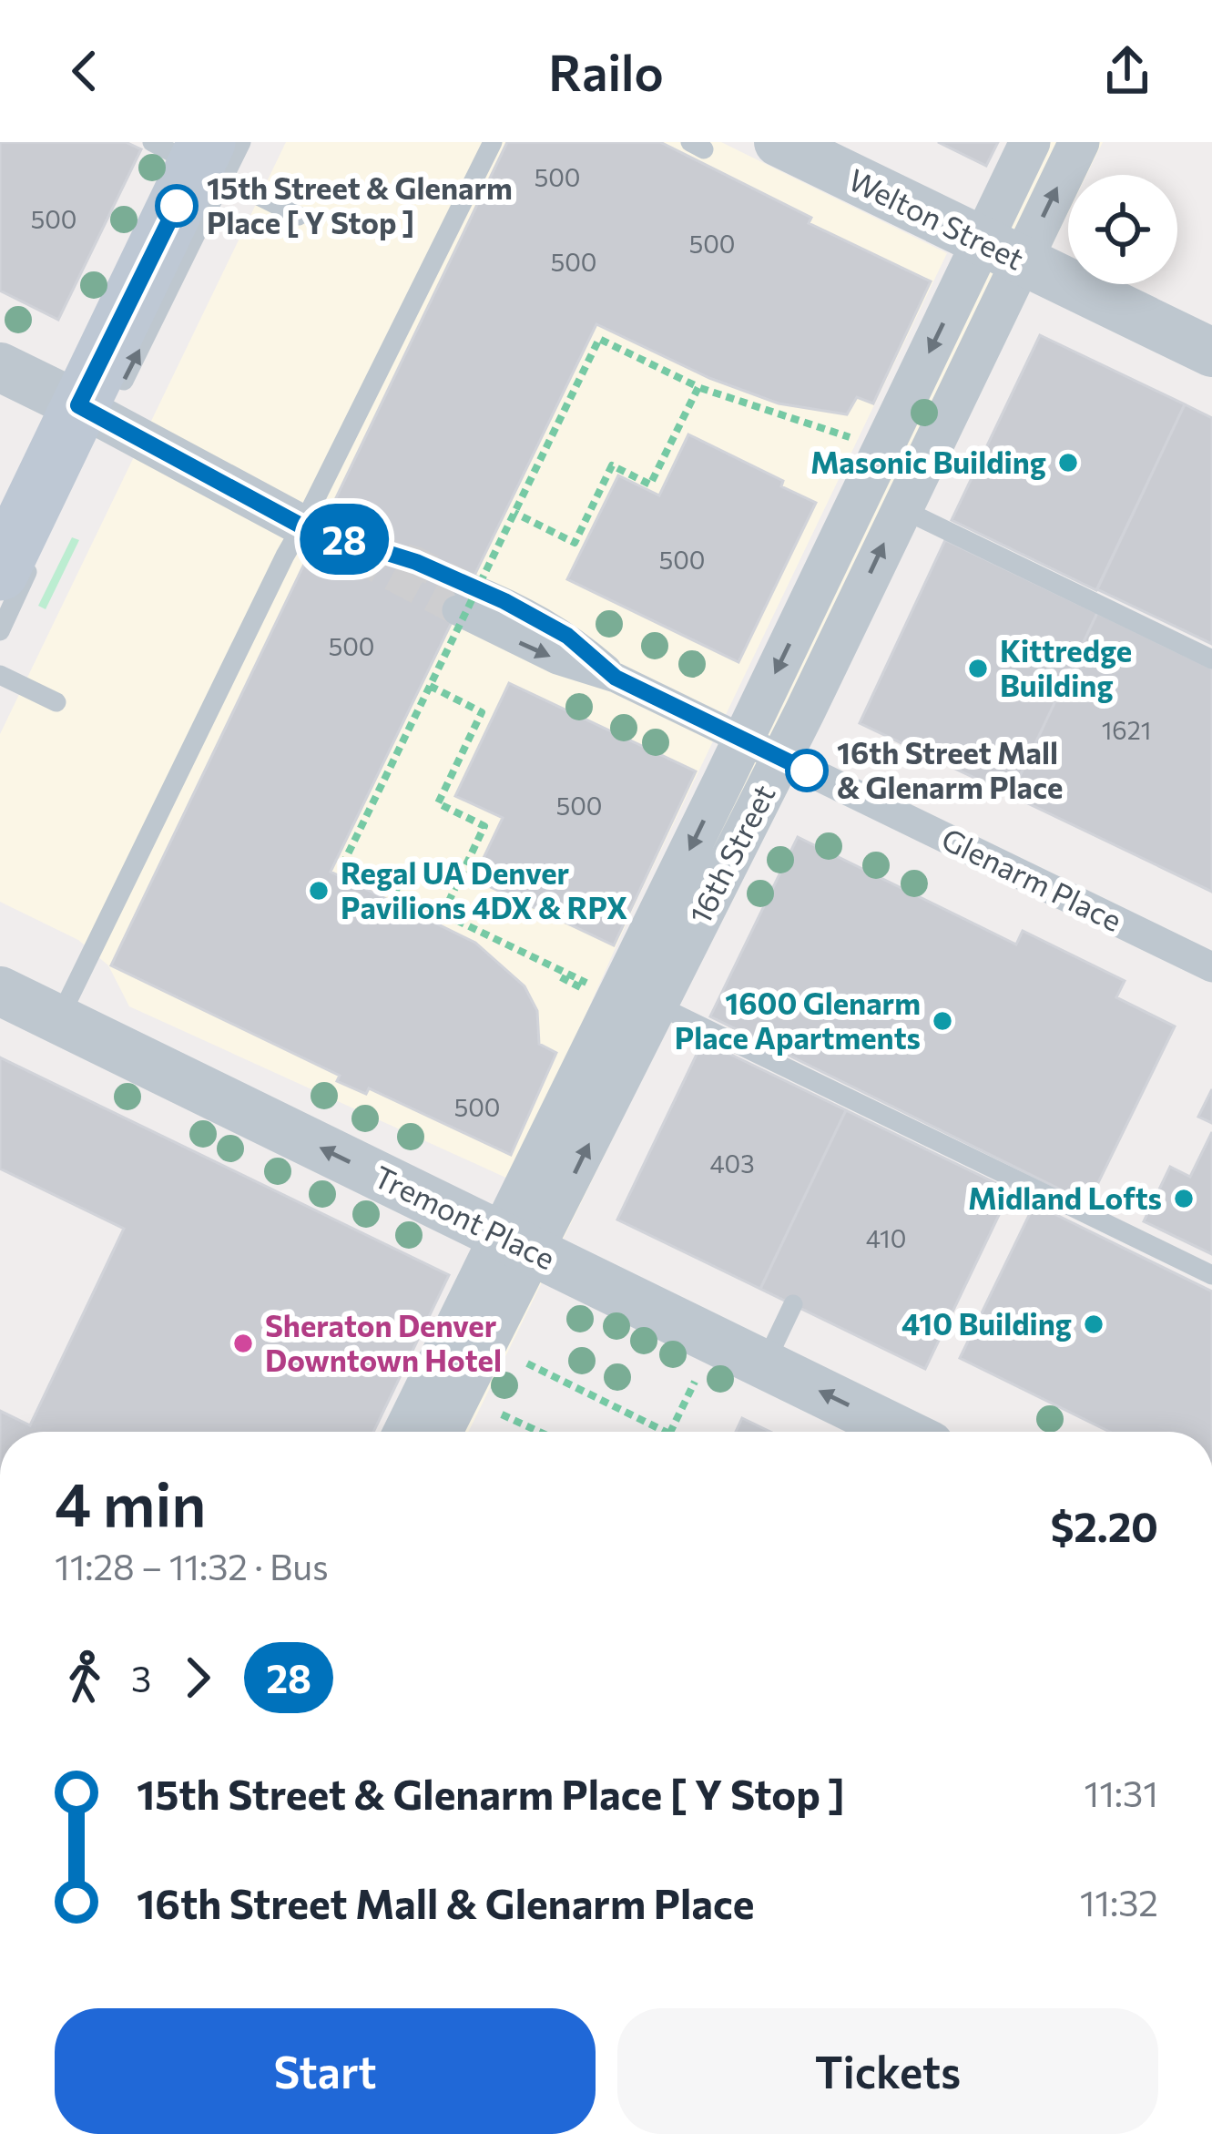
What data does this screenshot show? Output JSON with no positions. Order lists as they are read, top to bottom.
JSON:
{
  "streets": {
    "street": [
      "Welton Street",
      "16th Street",
      "Glenarm Place",
      "Tremont Place"
    ]
  },
  "crossings": [
    ["Welton Street", "16th Street"],
    ["16th Street", "Glenarm Place"],
    ["16th Street", "Tremont Place"]
  ],
  "one_way": ["Tremont Place"],
  "places": [
    "15th Street & Glenarm Place [ Y Stop ]",
    "Masonic Building",
    "Kittredge Building",
    "16th Street Mall & Glenarm Place",
    "Regal UA Denver Pavilions 4DX & RPX",
    "1600 Glenarm Place Apartments",
    "Midland Lofts",
    "410 Building",
    "Sheraton Denver Downtown Hotel"
  ],
  "lines": ["bus line 28"],
  "house_numbers": [
    "500",
    "500",
    "500",
    "500",
    "500",
    "500",
    "1621",
    "500",
    "500",
    "403",
    "410"
  ],
  "page": {
    "header": "Railo",
    "on_map": "28",
    "heading": ["4 min", "11:28 – 11:32 · Bus", "$2.20"],
    "legs": ["3", "28"],
    "list": [
      {
        "name": "15th Street & Glenarm Place [ Y Stop ]",
        "value": "11:31"
      },
      {
        "name": "16th Street Mall & Glenarm Place",
        "value": "11:32"
      }
    ],
    "buttons": ["Start", "Tickets"]
  }
}
